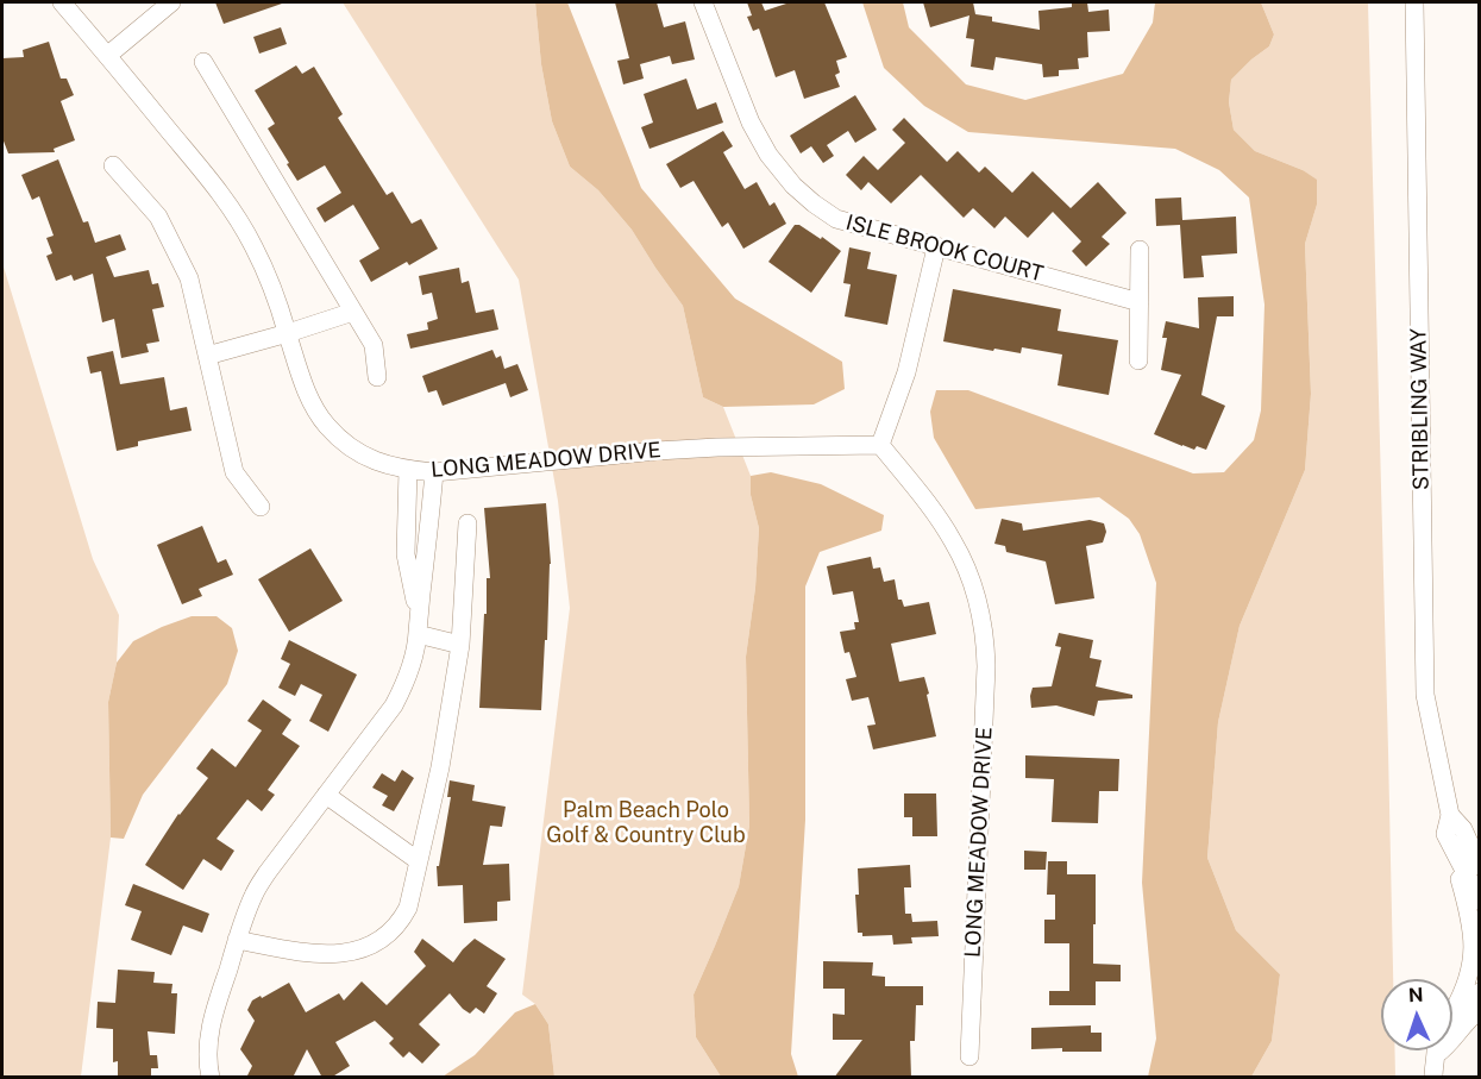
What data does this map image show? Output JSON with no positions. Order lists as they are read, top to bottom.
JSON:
{
  "streets": {
    "street": ["ISLE BROOK COURT", "STRIBLING WAY", "LONG MEADOW DRIVE"]
  },
  "parks": ["Palm Beach Polo Golf & Country Club"],
  "north": "top"
}
